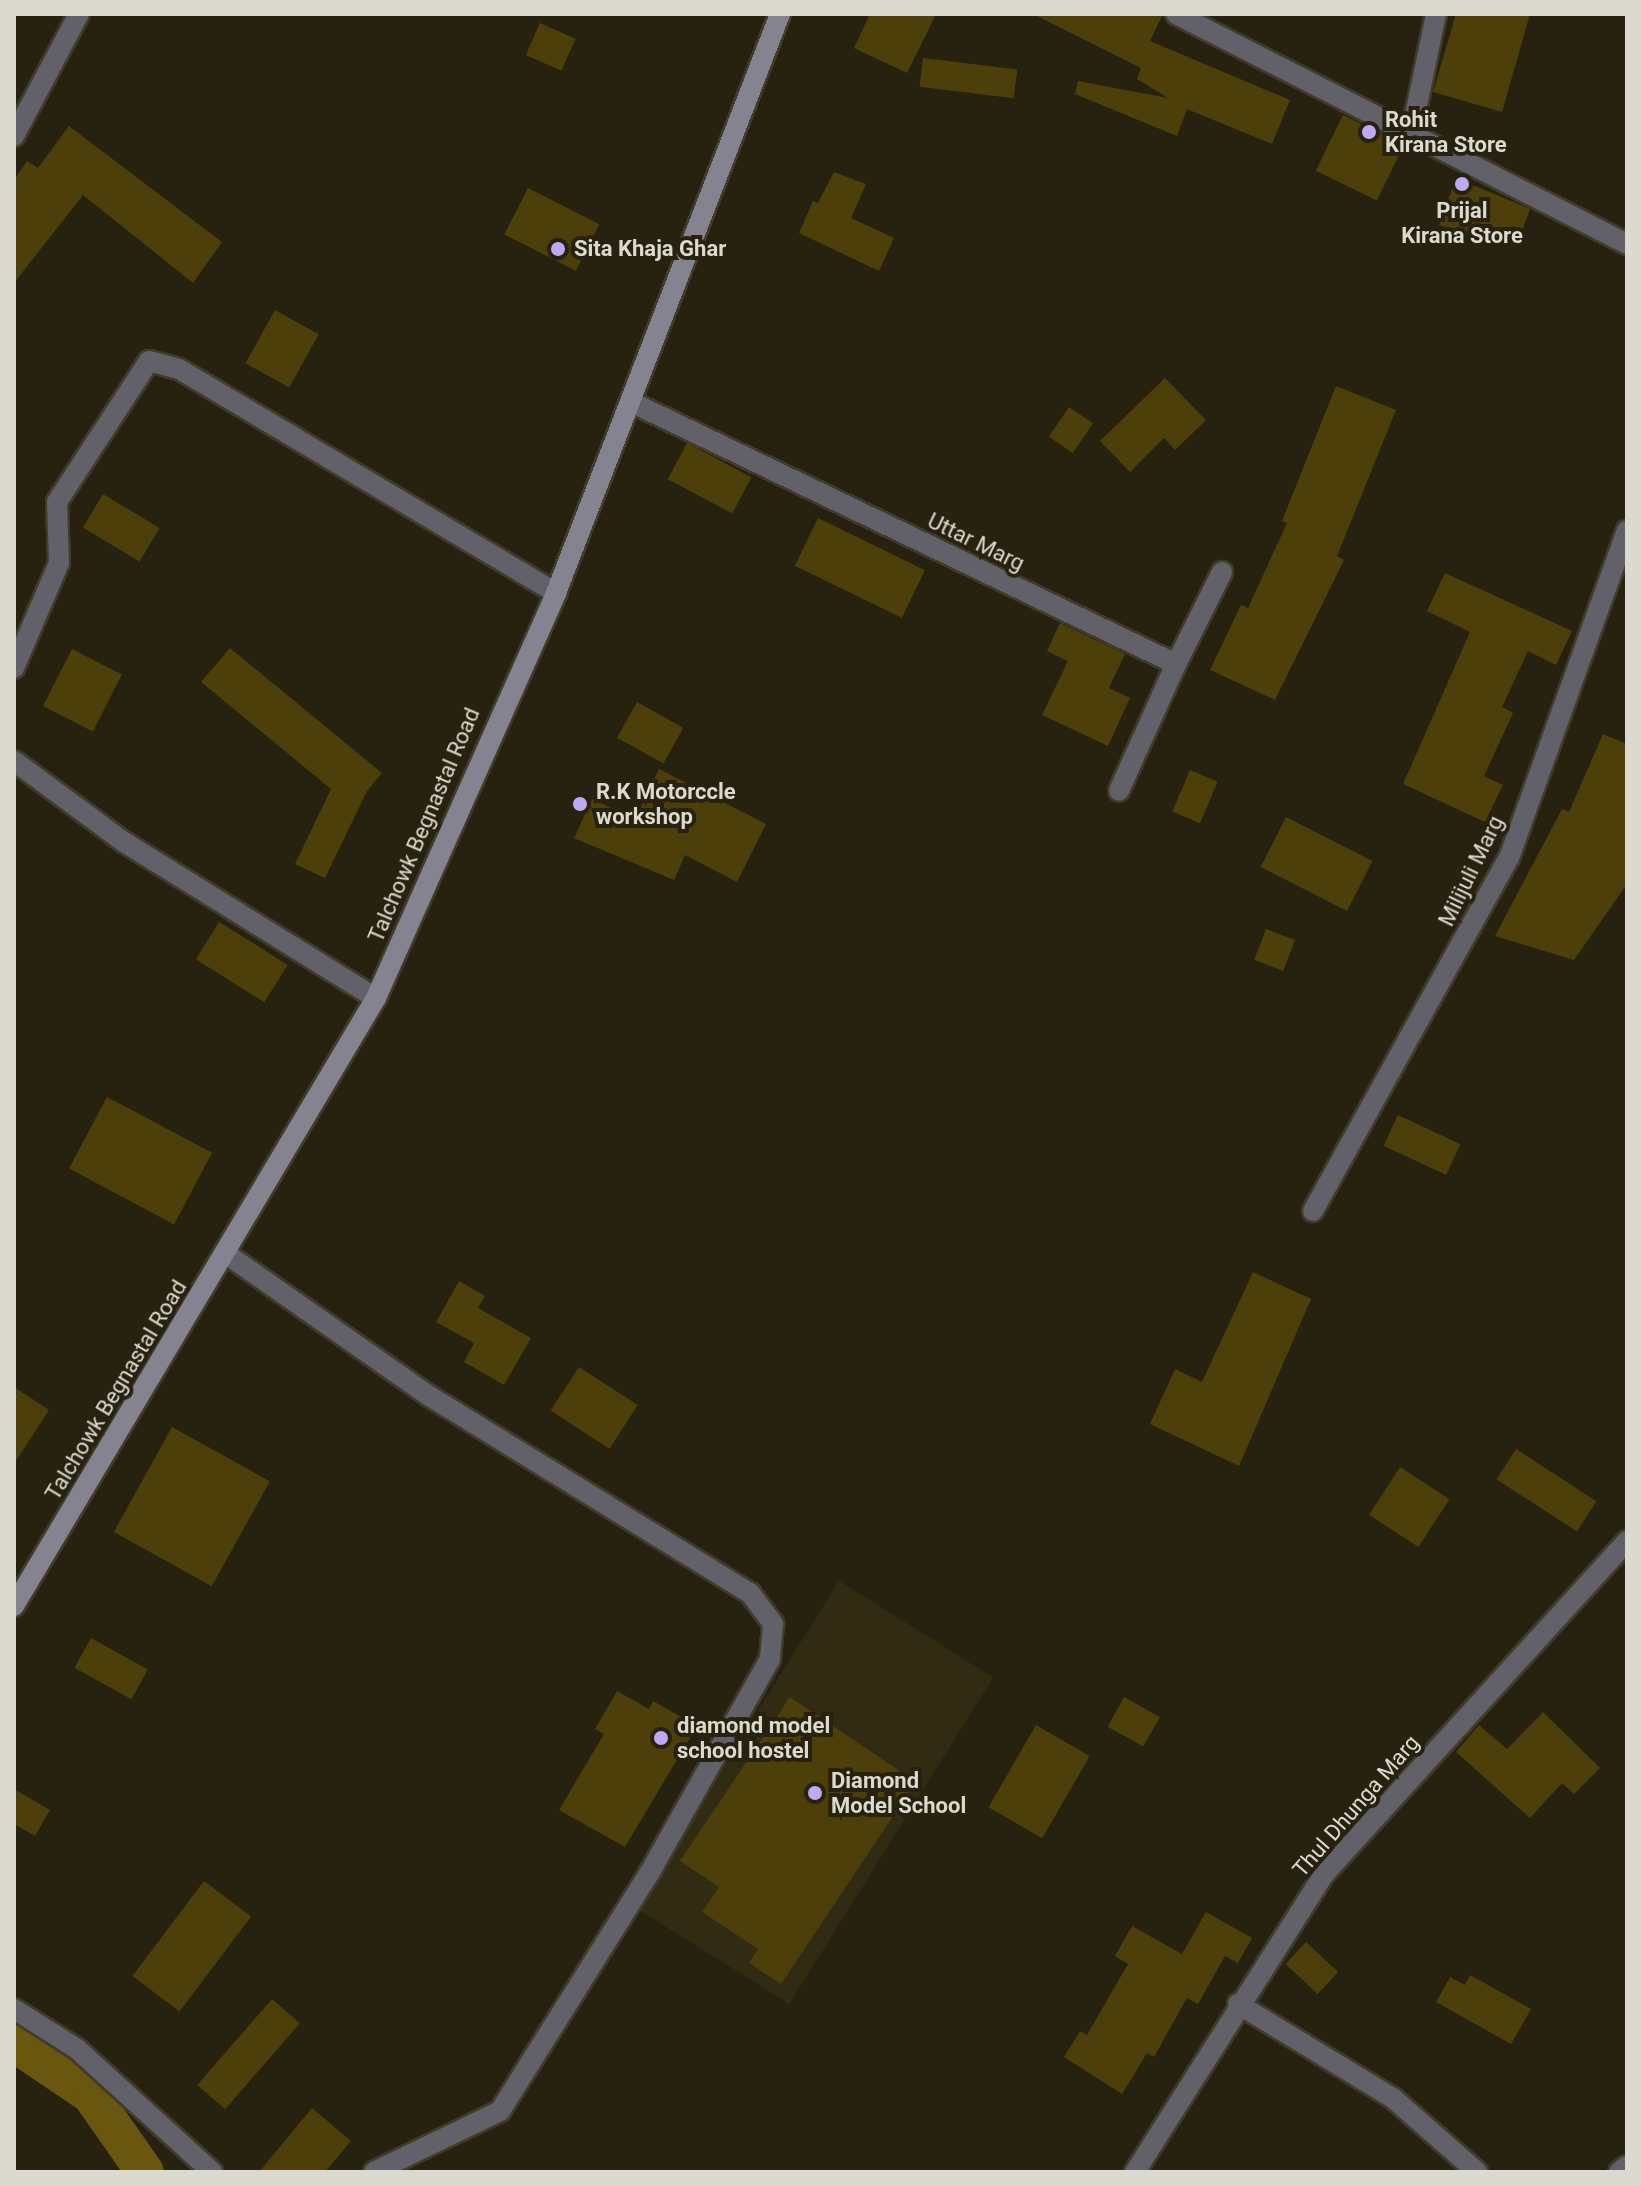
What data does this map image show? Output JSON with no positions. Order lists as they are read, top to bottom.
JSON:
{
  "streets": {
    "main road": ["Talchowk Begnastal Road"],
    "street": ["Uttar Marg", "Milijuli Marg", "Thul Dhunga Marg"]
  },
  "crossings": [
    ["Uttar Marg", "Talchowk Begnastal Road"]
  ],
  "places": [
    "Rohit Kirana Store",
    "Prijal Kirana Store",
    "Sita Khaja Ghar",
    "R.K Motorccle workshop",
    "diamond model school hostel",
    "Diamond Model School"
  ]
}
